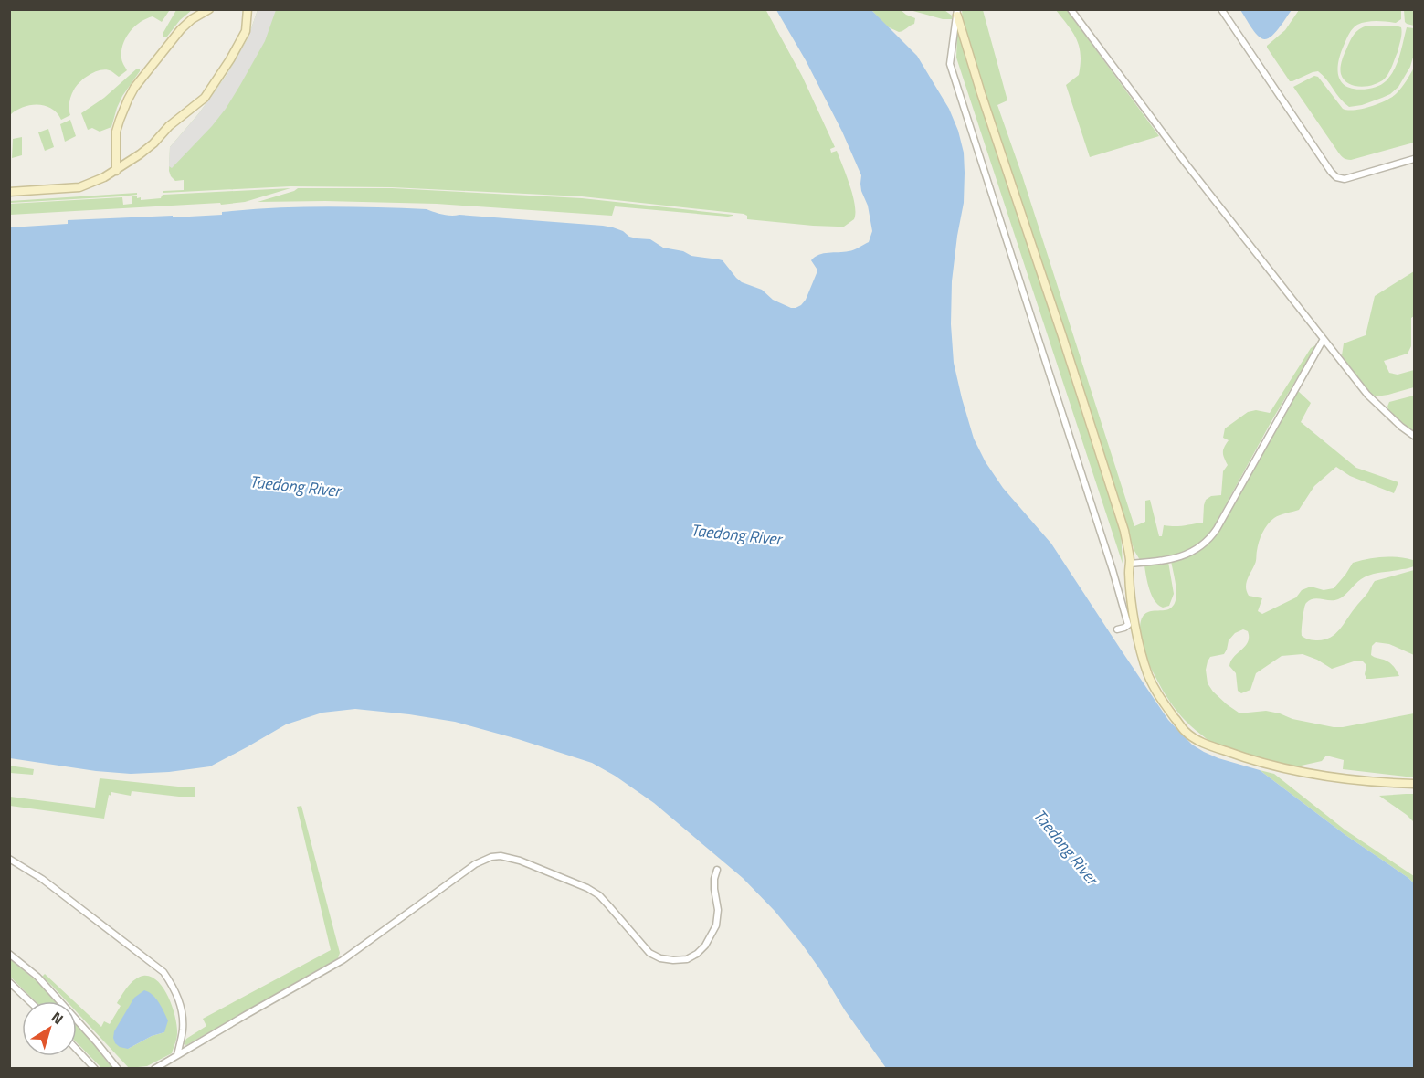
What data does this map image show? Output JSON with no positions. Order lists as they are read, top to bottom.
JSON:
{
  "water": ["Taedong River"],
  "north": "top right"
}
